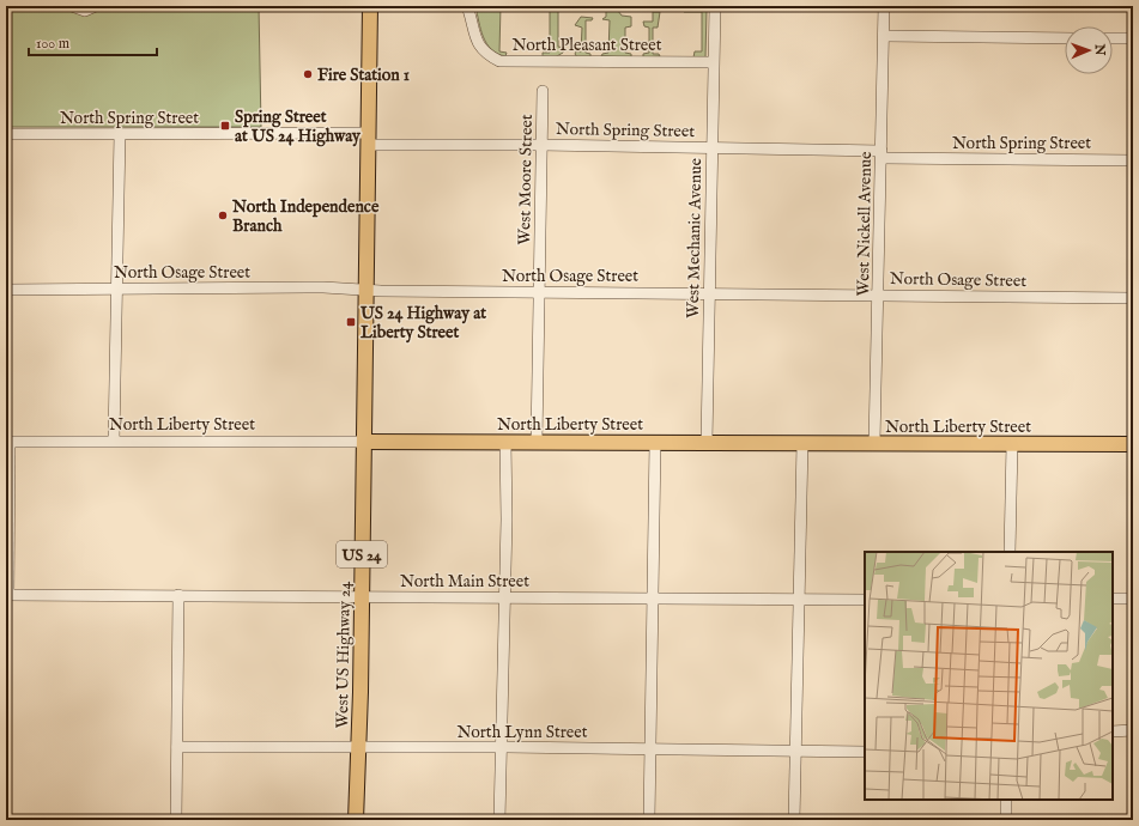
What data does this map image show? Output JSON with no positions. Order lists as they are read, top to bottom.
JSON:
{
  "streets": {
    "main road": ["North Liberty Street", "US 24", "West US Highway 24"],
    "street": [
      "North Pleasant Street",
      "North Spring Street",
      "West Moore Street",
      "West Nickell Avenue",
      "West Mechanic Avenue",
      "North Osage Street",
      "North Main Street",
      "North Lynn Street"
    ]
  },
  "crossings": [
    ["North Pleasant Street", "West Mechanic Avenue"],
    ["North Spring Street", "West Moore Street"],
    ["North Spring Street", "West Nickell Avenue"],
    ["North Spring Street", "West Mechanic Avenue"],
    ["North Spring Street", "US 24"],
    ["West Moore Street", "North Osage Street"],
    ["West Moore Street", "North Liberty Street"],
    ["West Nickell Avenue", "North Osage Street"],
    ["West Nickell Avenue", "North Liberty Street"],
    ["West Mechanic Avenue", "North Osage Street"],
    ["West Mechanic Avenue", "North Liberty Street"],
    ["North Osage Street", "US 24"],
    ["North Osage Street", "West US Highway 24"],
    ["North Liberty Street", "West US Highway 24"],
    ["US 24", "West US Highway 24"],
    ["North Main Street", "West US Highway 24"],
    ["West US Highway 24", "North Lynn Street"]
  ],
  "places": {
    "other": ["Fire Station 1", "North Independence Branch"],
    "transit": ["Spring Street at US 24 Highway", "US 24 Highway at Liberty Street"]
  },
  "scale_bar": "100 m",
  "north": "right"
}
